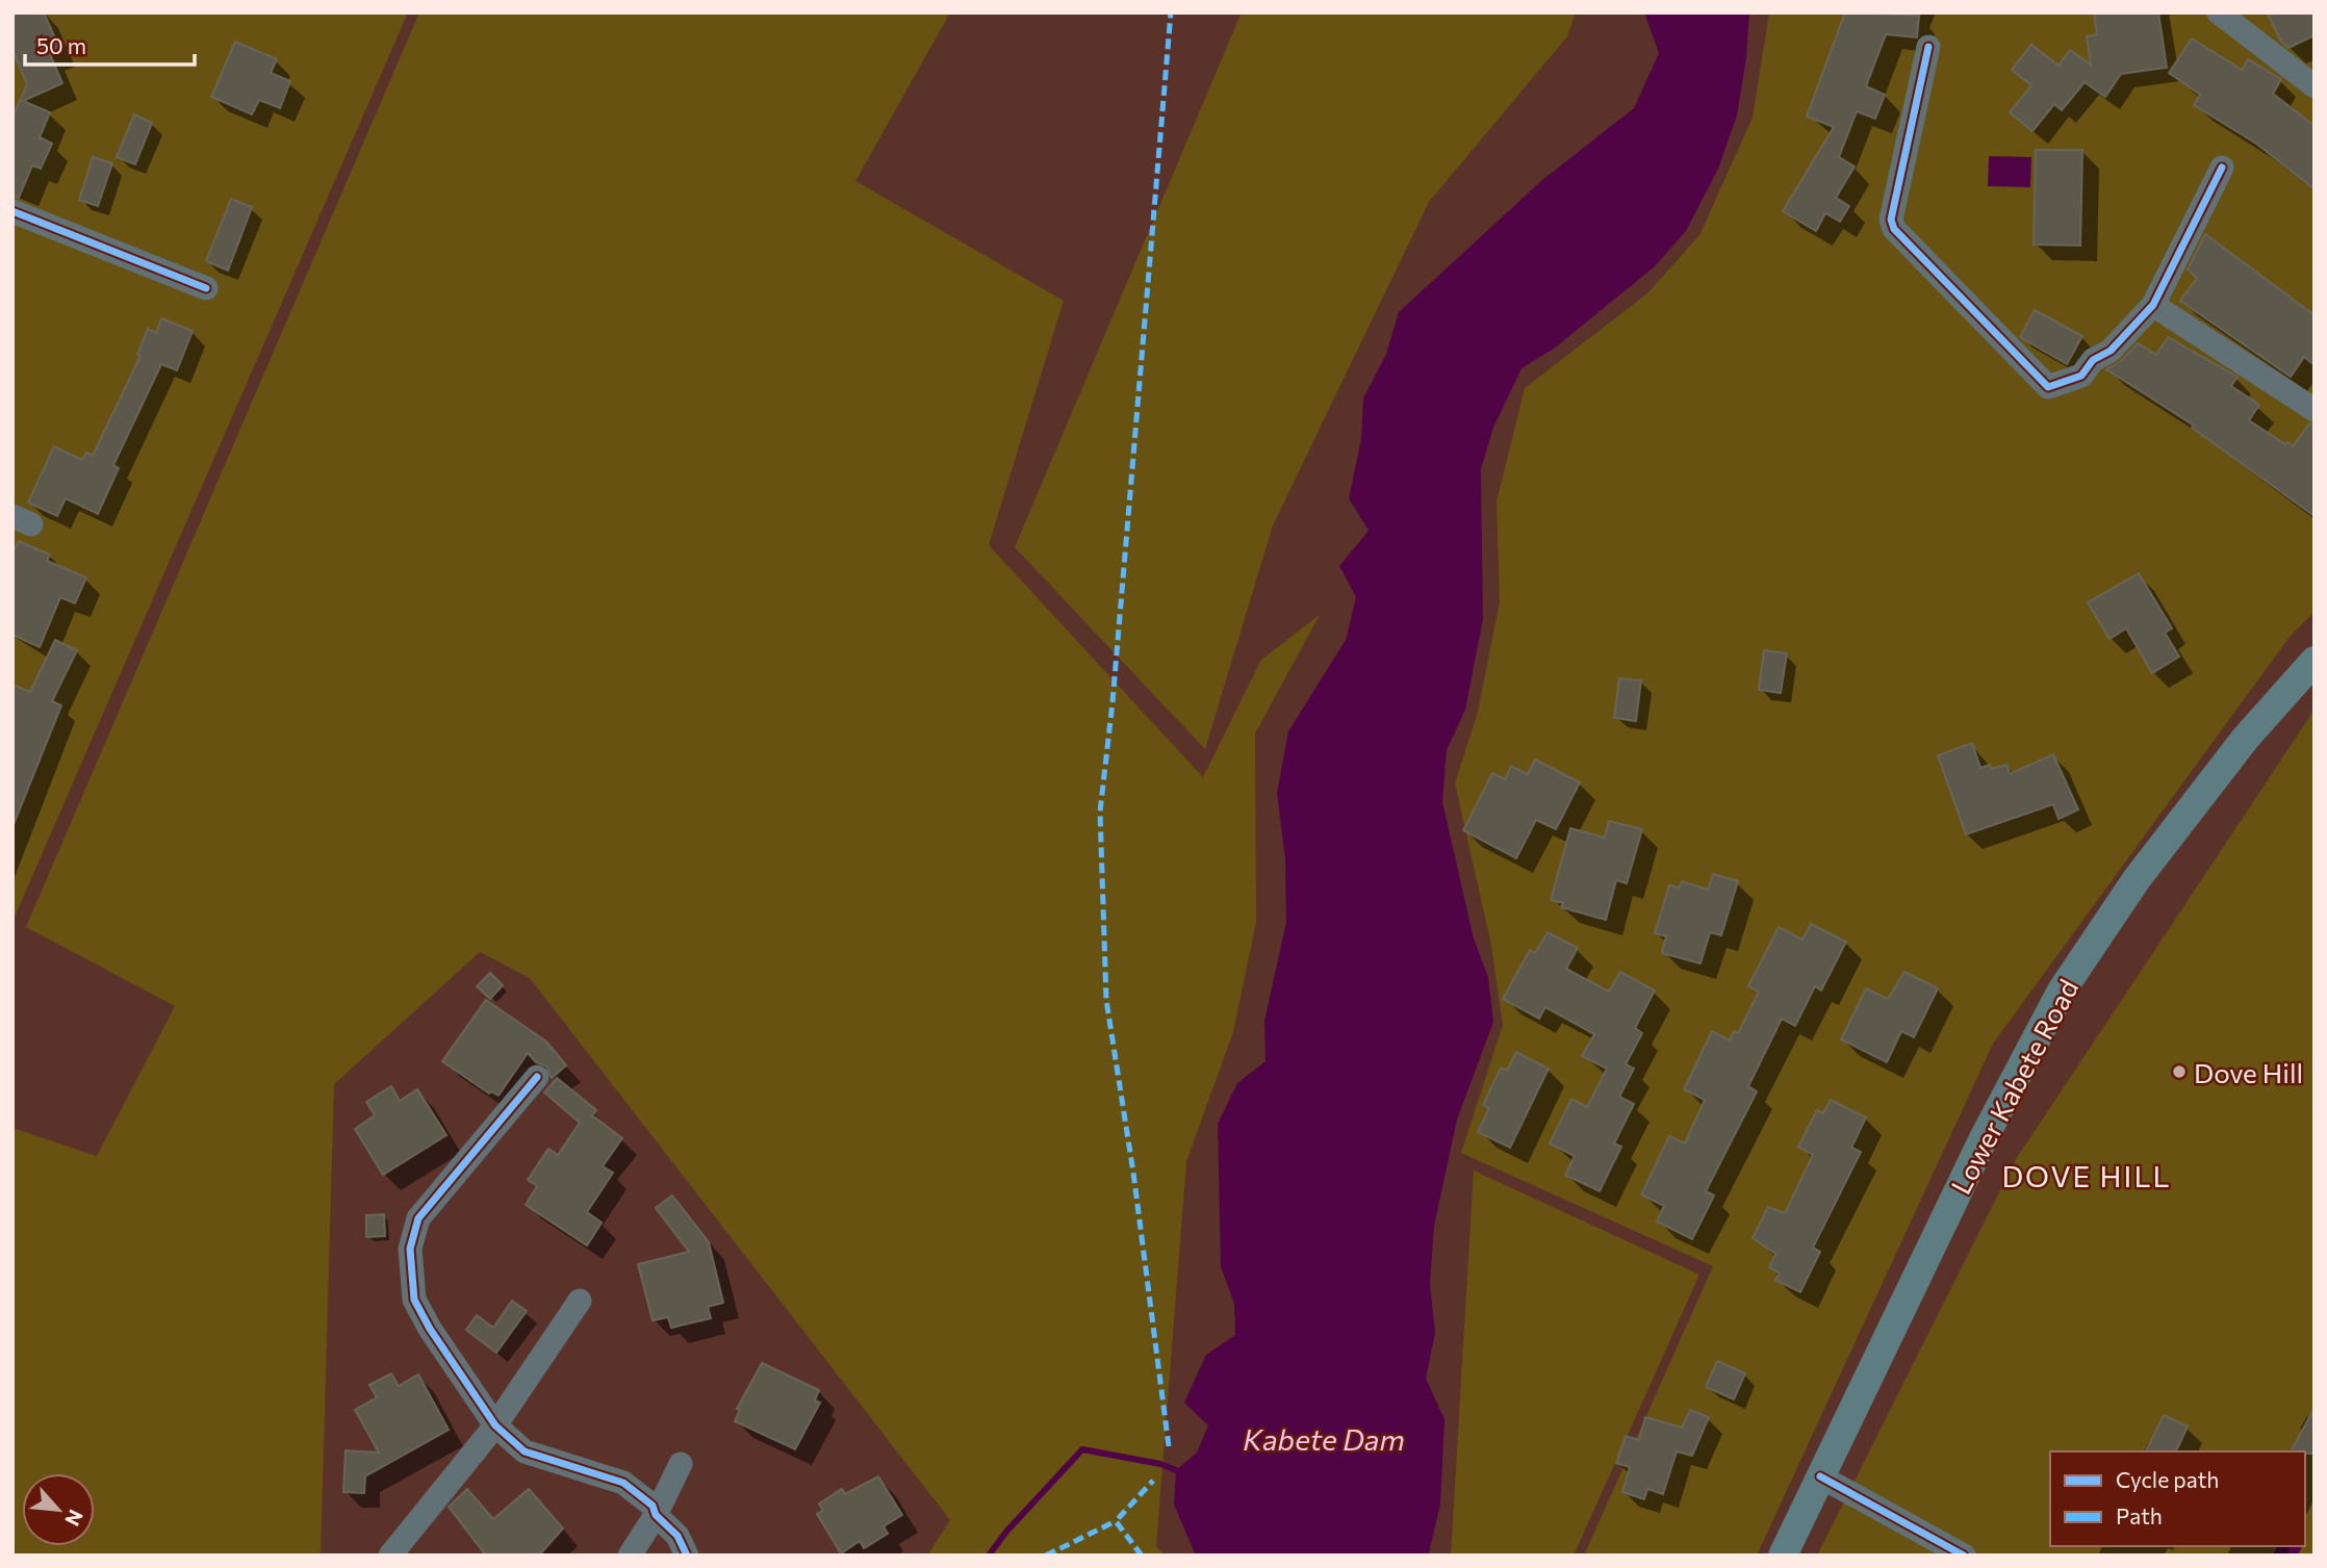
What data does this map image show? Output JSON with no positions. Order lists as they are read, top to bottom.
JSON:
{
  "streets": {
    "main road": ["Lower Kabete Road"]
  },
  "districts": ["DOVE HILL"],
  "water": ["Kabete Dam"],
  "places": ["Dove Hill"],
  "legend": ["Cycle path", "Path"],
  "scale_bar": "50 m",
  "north": "bottom right"
}
